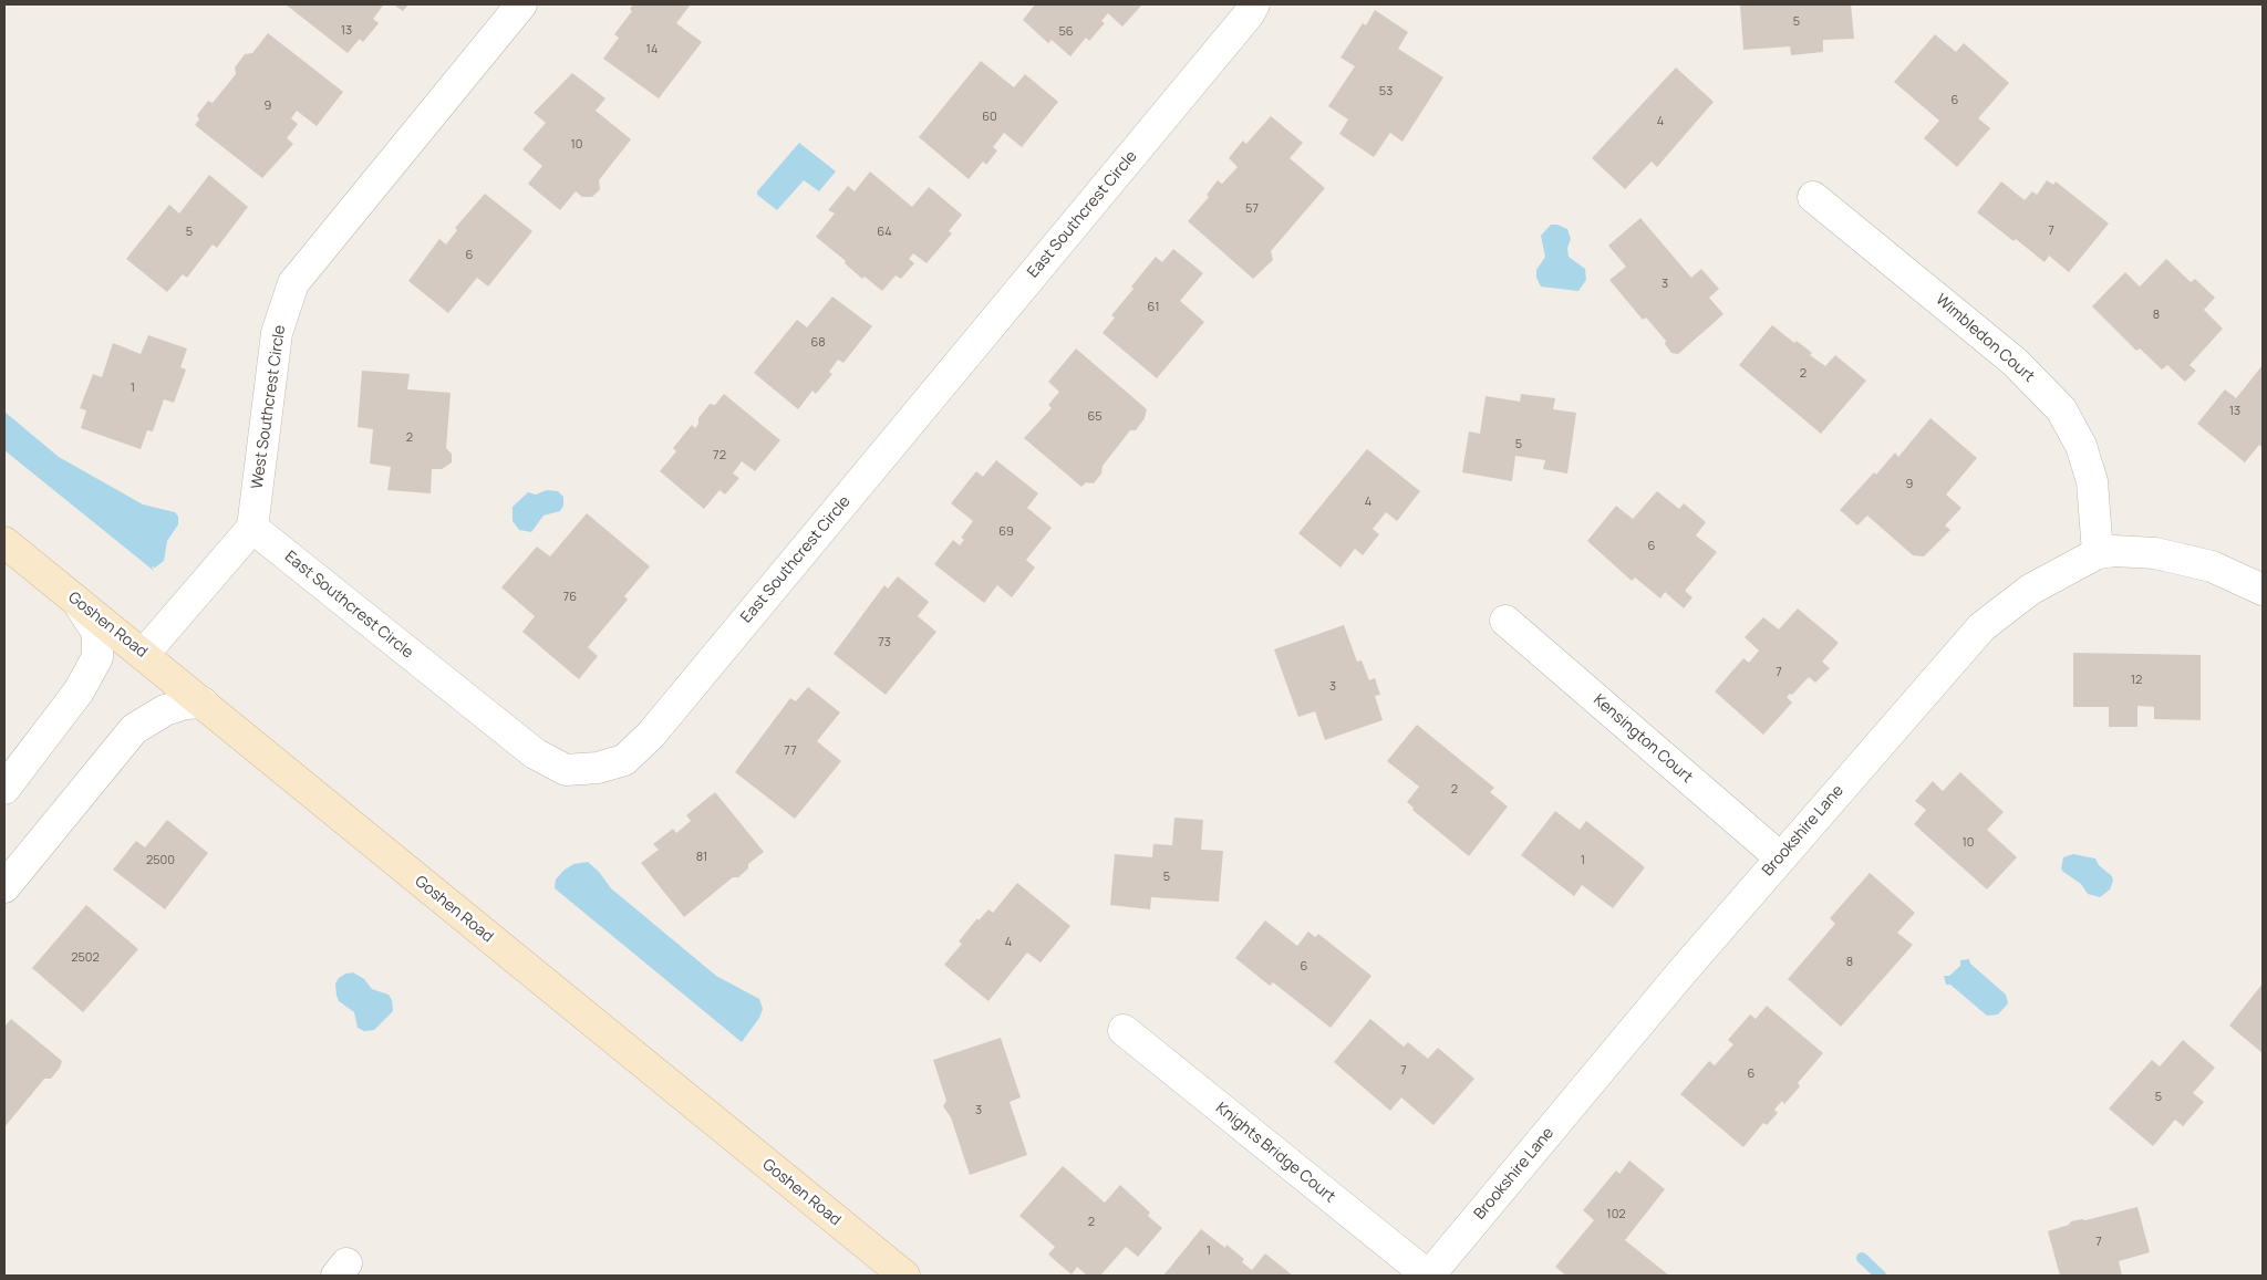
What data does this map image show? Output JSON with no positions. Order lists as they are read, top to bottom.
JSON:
{
  "streets": {
    "street": [
      "East Southcrest Circle",
      "Wimbledon Court",
      "West Southcrest Circle",
      "Goshen Road",
      "Kensington Court",
      "Brookshire Lane",
      "Knights Bridge Court"
    ]
  },
  "crossings": [
    ["East Southcrest Circle", "West Southcrest Circle"],
    ["Wimbledon Court", "Brookshire Lane"],
    ["Kensington Court", "Brookshire Lane"],
    ["Brookshire Lane", "Knights Bridge Court"]
  ],
  "house_numbers": [
    "5",
    "13",
    "56",
    "14",
    "53",
    "6",
    "9",
    "60",
    "4",
    "10",
    "57",
    "7",
    "5",
    "64",
    "6",
    "3",
    "61",
    "8",
    "68",
    "2",
    "1",
    "13",
    "65",
    "2",
    "5",
    "72",
    "9",
    "4",
    "69",
    "6",
    "76",
    "73",
    "7",
    "12",
    "3",
    "77",
    "2",
    "10",
    "81",
    "2500",
    "1",
    "5",
    "4",
    "2502",
    "8",
    "6",
    "7",
    "6",
    "5",
    "3",
    "102",
    "2",
    "7",
    "1"
  ]
}
